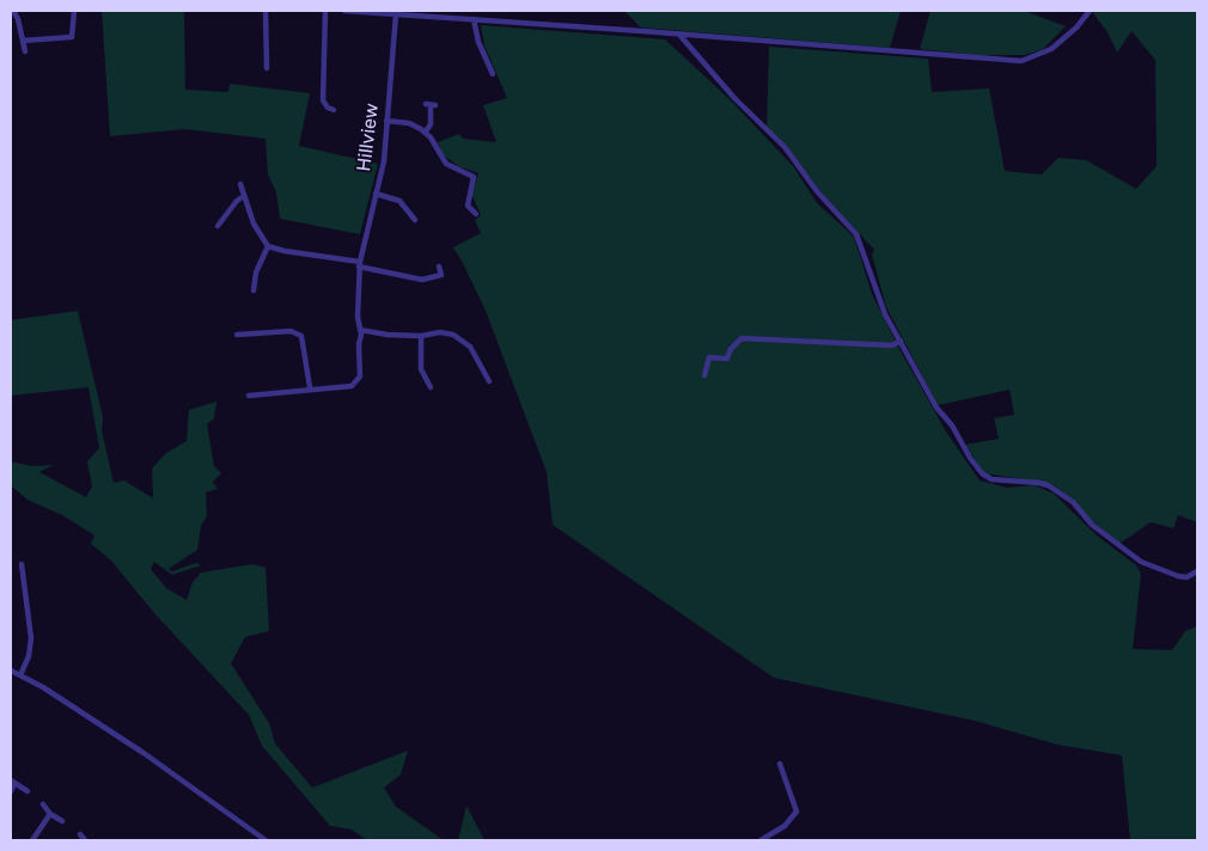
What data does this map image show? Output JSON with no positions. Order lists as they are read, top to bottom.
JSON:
{
  "streets": {
    "street": ["Hillview"]
  }
}
